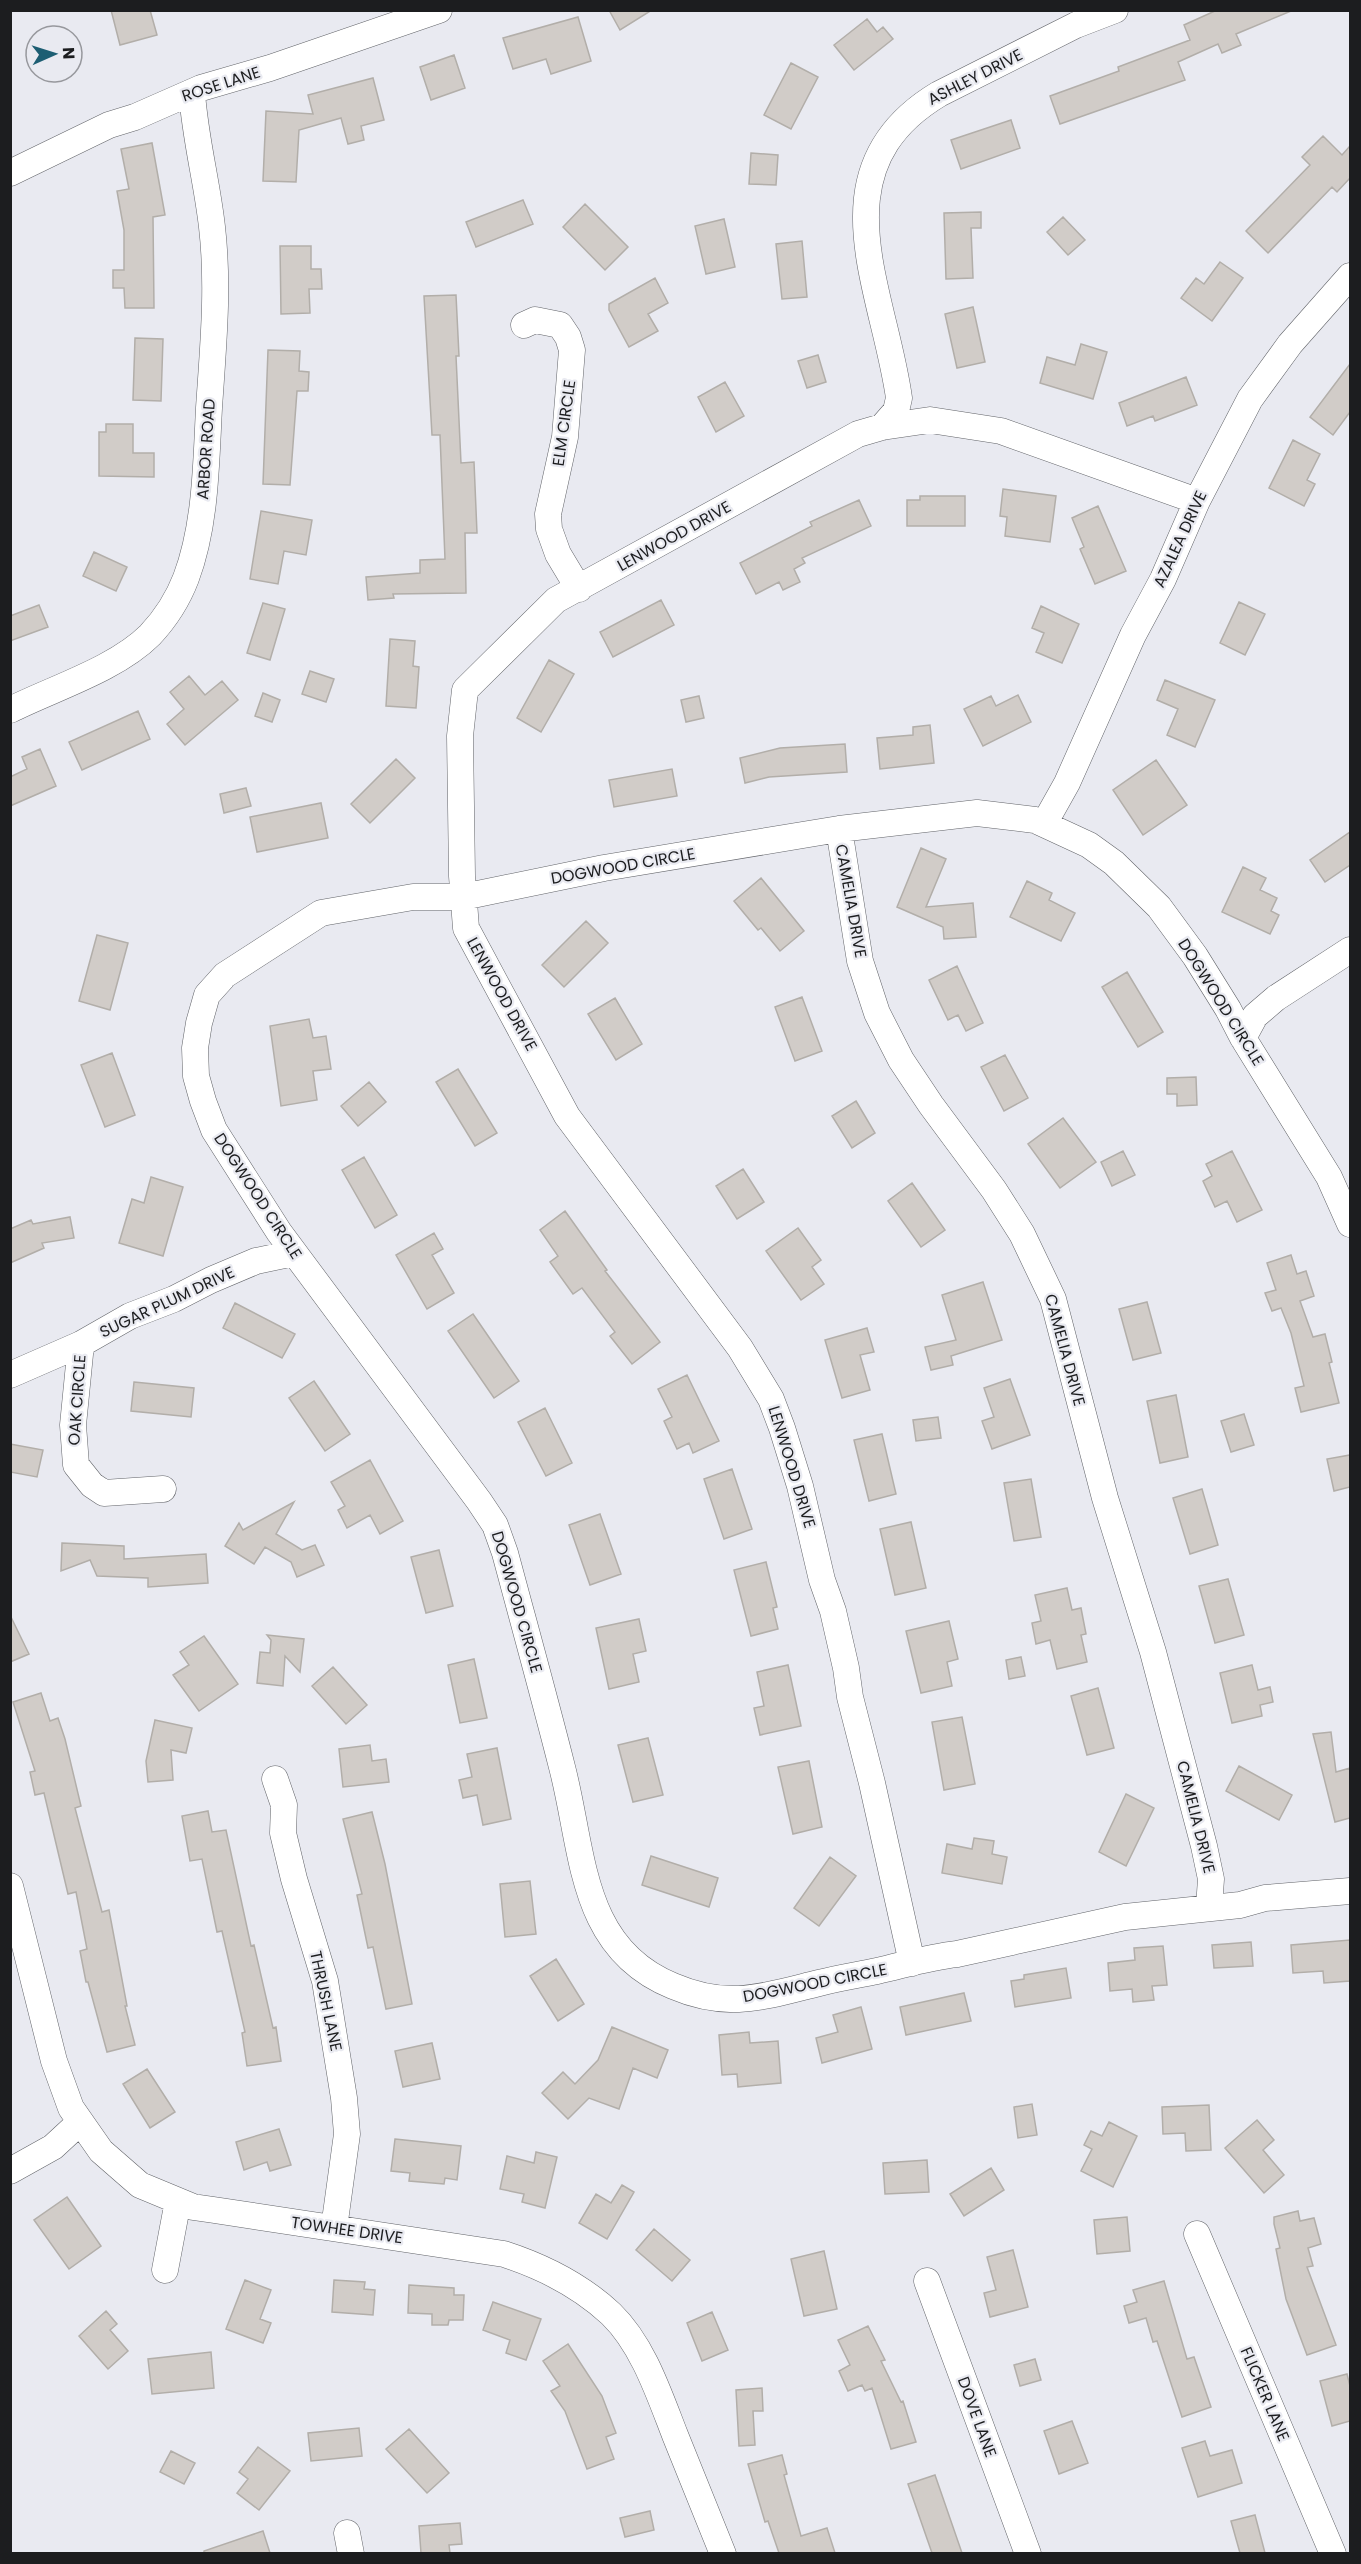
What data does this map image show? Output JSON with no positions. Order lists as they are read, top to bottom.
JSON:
{
  "streets": {
    "street": [
      "ASHLEY DRIVE",
      "ROSE LANE",
      "ELM CIRCLE",
      "ARBOR ROAD",
      "LENWOOD DRIVE",
      "AZALEA DRIVE",
      "DOGWOOD CIRCLE",
      "CAMELIA DRIVE",
      "SUGAR PLUM DRIVE",
      "OAK CIRCLE",
      "THRUSH LANE",
      "TOWHEE DRIVE",
      "FLICKER LANE",
      "DOVE LANE"
    ]
  },
  "crossings": [
    ["ASHLEY DRIVE", "LENWOOD DRIVE"],
    ["ROSE LANE", "ARBOR ROAD"],
    ["ELM CIRCLE", "LENWOOD DRIVE"],
    ["LENWOOD DRIVE", "AZALEA DRIVE"],
    ["LENWOOD DRIVE", "DOGWOOD CIRCLE"],
    ["AZALEA DRIVE", "DOGWOOD CIRCLE"],
    ["DOGWOOD CIRCLE", "CAMELIA DRIVE"],
    ["DOGWOOD CIRCLE", "SUGAR PLUM DRIVE"],
    ["SUGAR PLUM DRIVE", "OAK CIRCLE"],
    ["THRUSH LANE", "TOWHEE DRIVE"]
  ],
  "north": "right"
}
